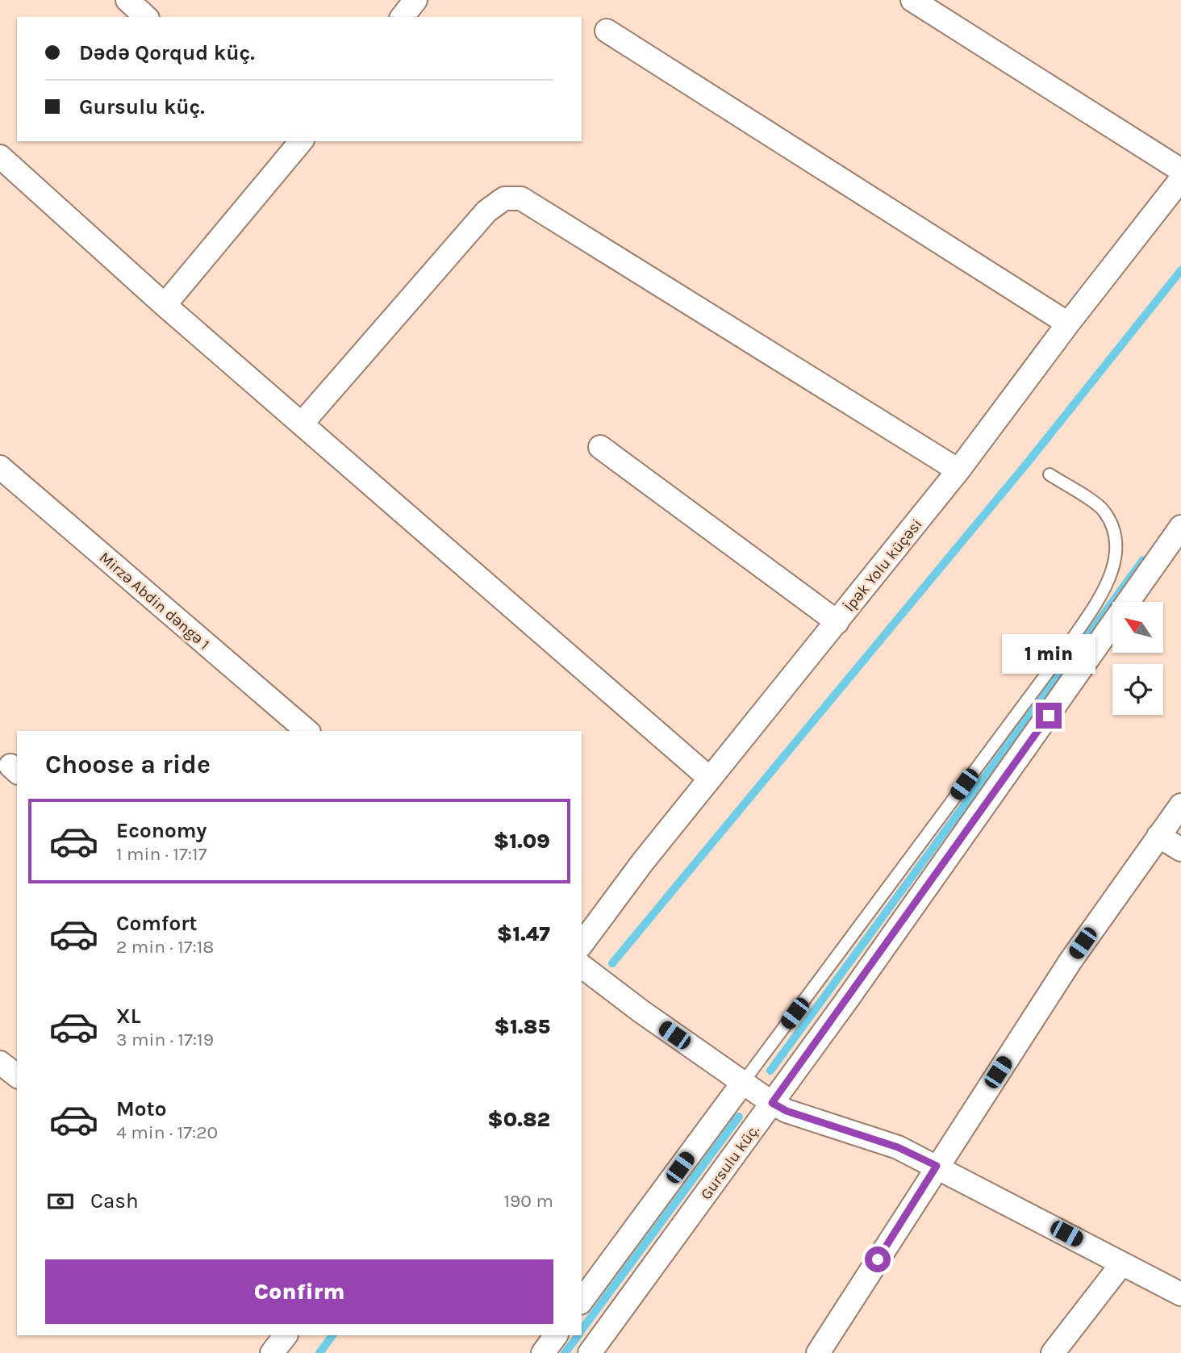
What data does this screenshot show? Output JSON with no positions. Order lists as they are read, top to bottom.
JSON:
{
  "streets": {
    "street": ["İpək Yolu küçəsi", "Mirzə Abdin dəngə 1", "Gursulu küç."]
  },
  "north": "top left",
  "page": {
    "banner": ["Dədə Qorqud küç.", "Gursulu küç."],
    "bubble": "1 min",
    "heading": "Choose a ride",
    "list": [
      {
        "name": "Economy",
        "note": "1 min · 17:17",
        "value": "$1.09"
      },
      {
        "name": "Comfort",
        "note": "2 min · 17:18",
        "value": "$1.47"
      },
      {
        "name": "XL",
        "note": "3 min · 17:19",
        "value": "$1.85"
      },
      {
        "name": "Moto",
        "note": "4 min · 17:20",
        "value": "$0.82"
      }
    ],
    "pay": ["Cash", "190 m"],
    "buttons": "Confirm"
  }
}
